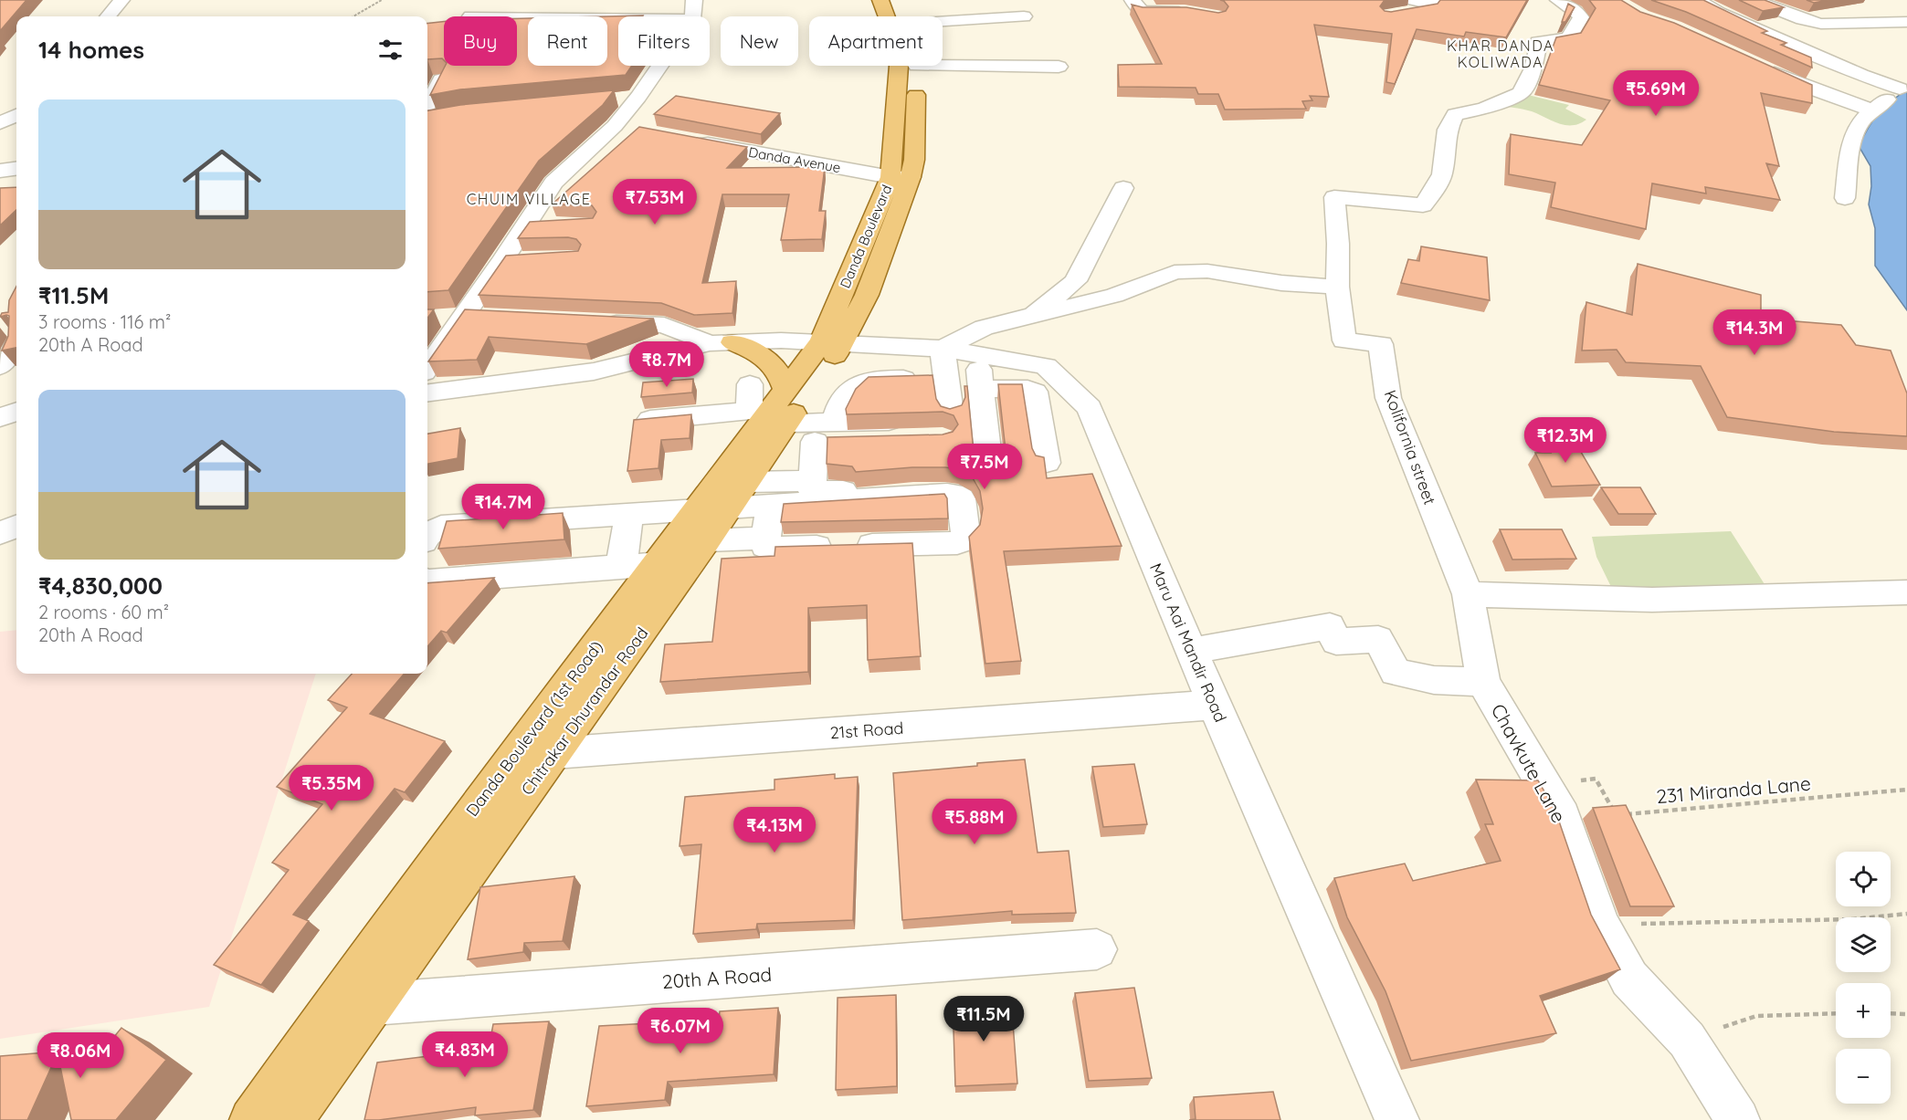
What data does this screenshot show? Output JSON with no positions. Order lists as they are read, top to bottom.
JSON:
{
  "streets": {
    "main road": ["Danda Boulevard", "Chitrakar Dhurandar Road", "Danda Boulevard (1st Road)"],
    "street": [
      "Danda Avenue",
      "Kolifornia street",
      "Maru Aai Mandir Road",
      "21st Road",
      "Chavkute Lane",
      "20th A Road"
    ],
    "path": ["231 Miranda Lane"]
  },
  "crossings": [
    ["Danda Avenue", "Danda Boulevard"],
    ["Danda Boulevard", "Maru Aai Mandir Road"],
    ["Danda Boulevard", "Danda Boulevard (1st Road)"],
    ["Kolifornia street", "Chavkute Lane"],
    ["Maru Aai Mandir Road", "Danda Boulevard (1st Road)"],
    ["Maru Aai Mandir Road", "21st Road"],
    ["Chitrakar Dhurandar Road", "Danda Boulevard (1st Road)"],
    ["Chitrakar Dhurandar Road", "21st Road"],
    ["Chitrakar Dhurandar Road", "20th A Road"],
    ["Danda Boulevard (1st Road)", "21st Road"],
    ["Danda Boulevard (1st Road)", "20th A Road"],
    ["Chavkute Lane", "231 Miranda Lane"]
  ],
  "districts": ["KHAR DANDA KOLIWADA", "CHUIM VILLAGE"],
  "page": {
    "chip": [
      "Buy",
      "Rent",
      "Filters",
      "New",
      "Apartment"
    ],
    "heading": "14 homes",
    "price": [
      "₹5.69M",
      "₹7.53M",
      "₹14.3M",
      "₹8.7M",
      "₹12.3M",
      "₹7.5M",
      "₹14.7M",
      "₹5.35M",
      "₹5.88M",
      "₹4.13M",
      "₹11.5M",
      "₹6.07M",
      "₹4.83M",
      "₹8.06M"
    ],
    "list": [
      {
        "name": "₹11.5M",
        "note": "3 rooms · 116 m² · 20th A Road"
      },
      {
        "name": "₹4,830,000",
        "note": "2 rooms · 60 m² · 20th A Road"
      }
    ],
    "map_buttons": ["+", "−"]
  }
}
